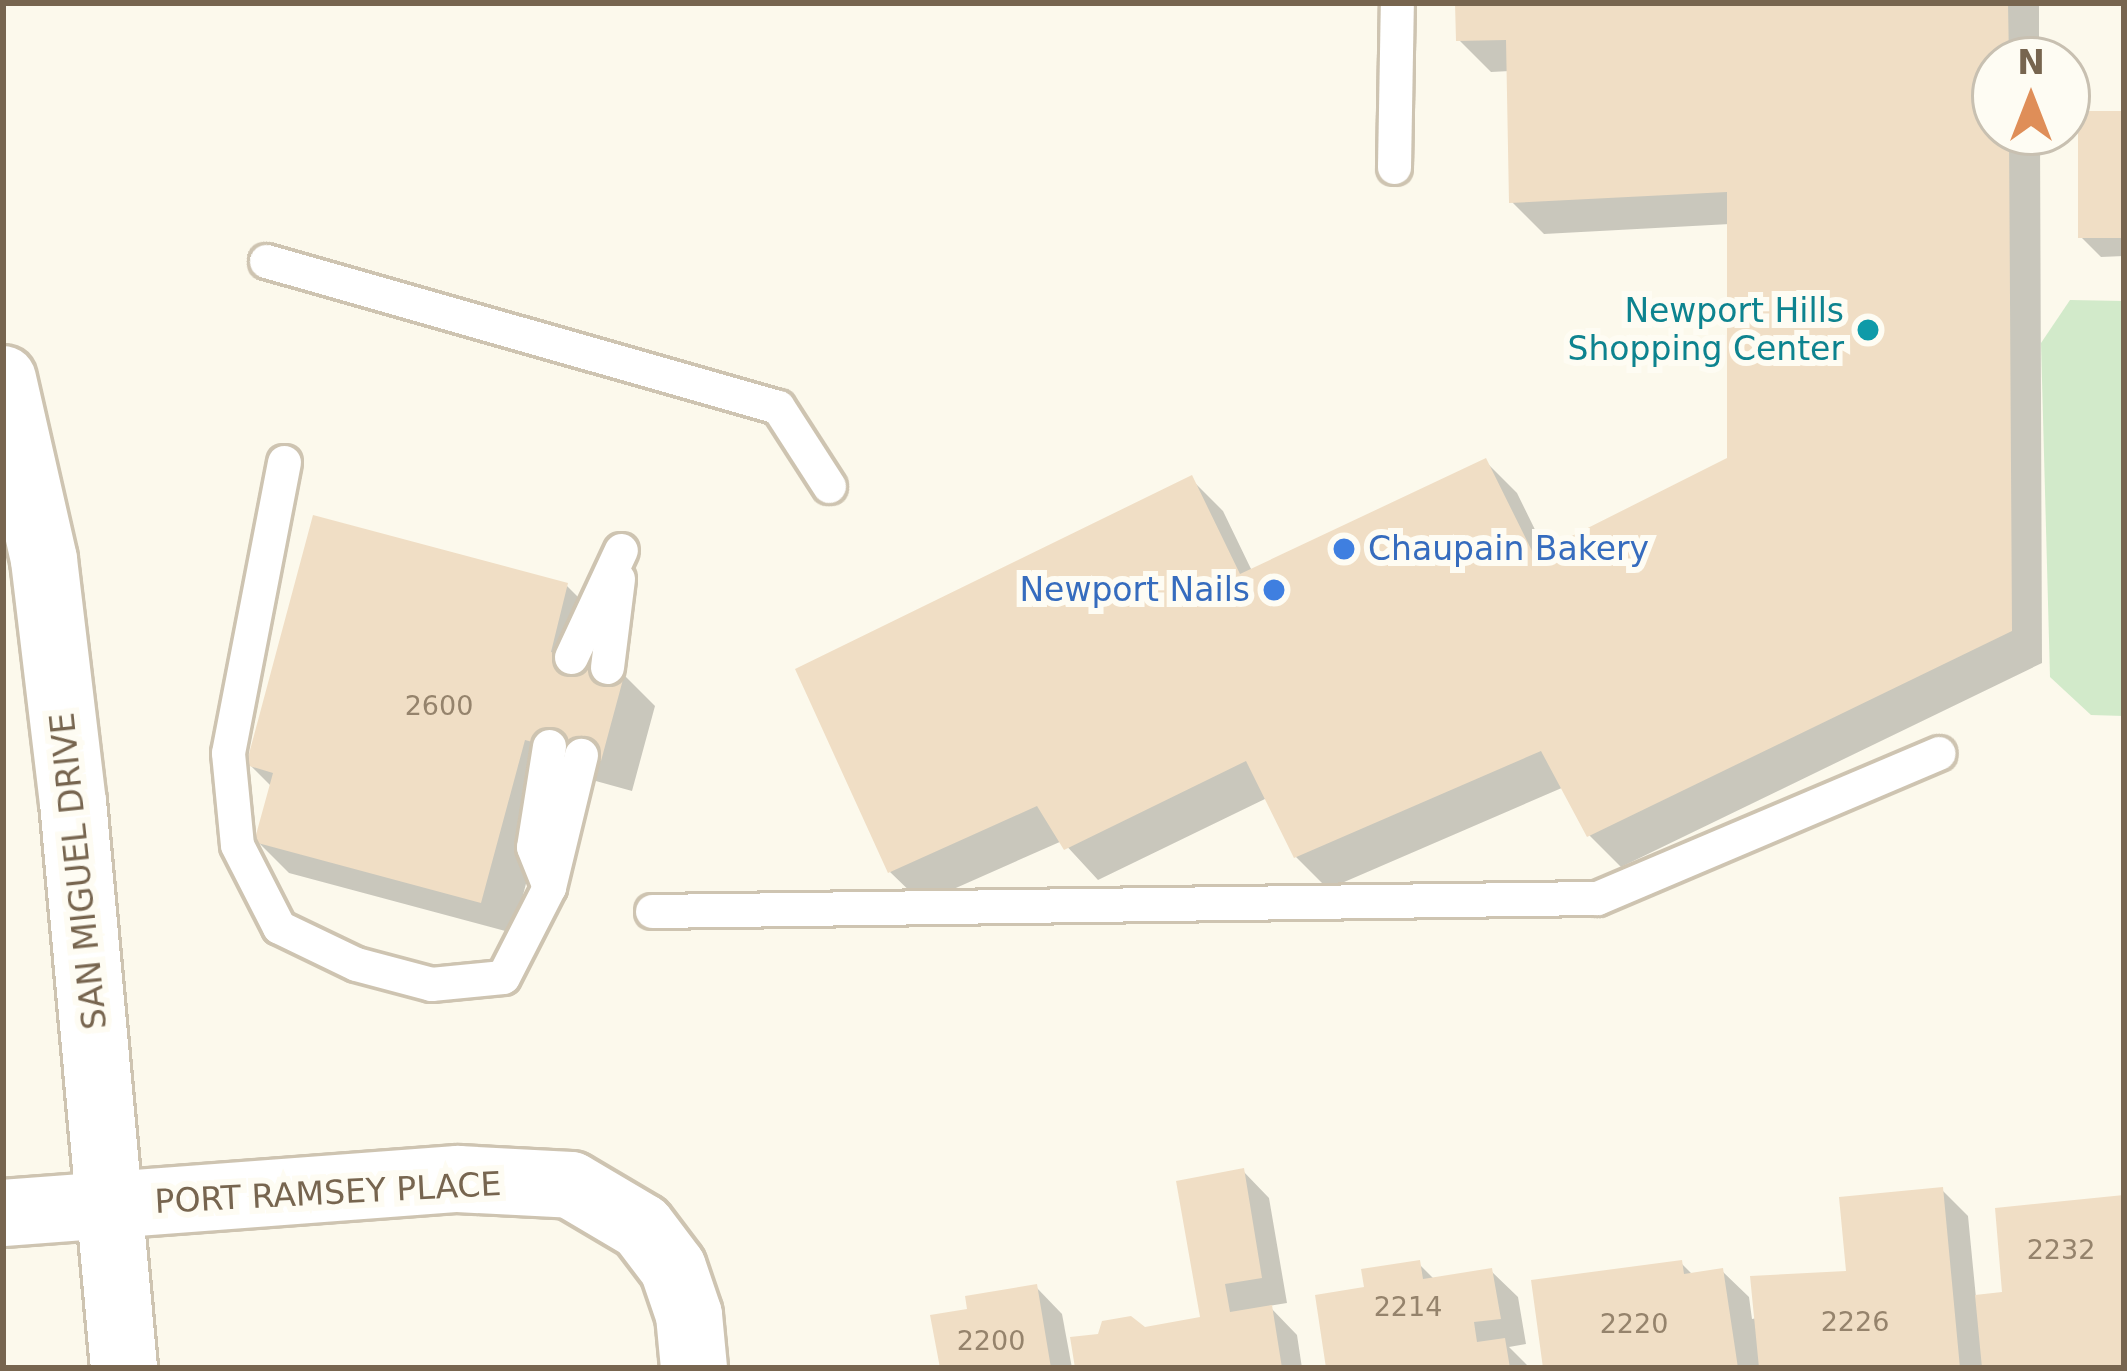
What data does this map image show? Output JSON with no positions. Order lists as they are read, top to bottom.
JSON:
{
  "streets": {
    "main road": ["SAN MIGUEL DRIVE", "PORT RAMSEY PLACE"]
  },
  "crossings": [
    ["SAN MIGUEL DRIVE", "PORT RAMSEY PLACE"]
  ],
  "places": ["Newport Hills Shopping Center", "Chaupain Bakery", "Newport Nails"],
  "house_numbers": [
    "2600",
    "2232",
    "2214",
    "2226",
    "2220",
    "2200"
  ],
  "north": "top"
}
